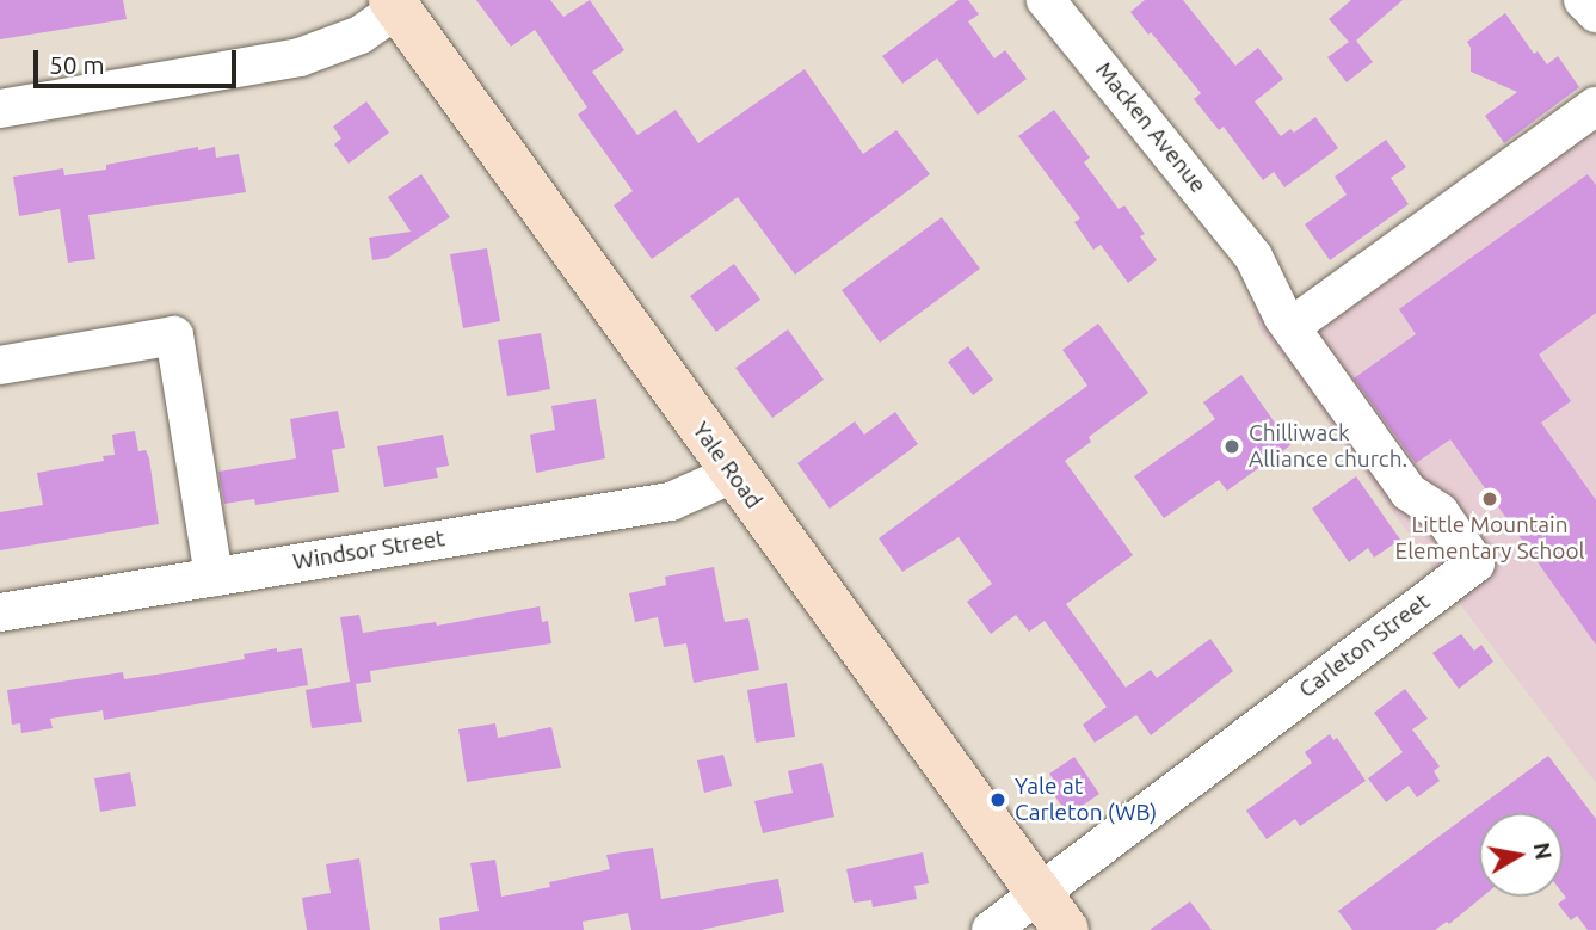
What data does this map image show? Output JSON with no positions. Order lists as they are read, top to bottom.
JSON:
{
  "streets": {
    "main road": ["Yale Road"],
    "street": ["Macken Avenue", "Windsor Street", "Carleton Street"]
  },
  "crossings": [
    ["Macken Avenue", "Carleton Street"],
    ["Yale Road", "Windsor Street"],
    ["Yale Road", "Carleton Street"]
  ],
  "places": ["Chilliwack Alliance church.", "Little Mountain Elementary School", "Yale at Carleton (WB)"],
  "scale_bar": "50 m",
  "north": "right"
}
